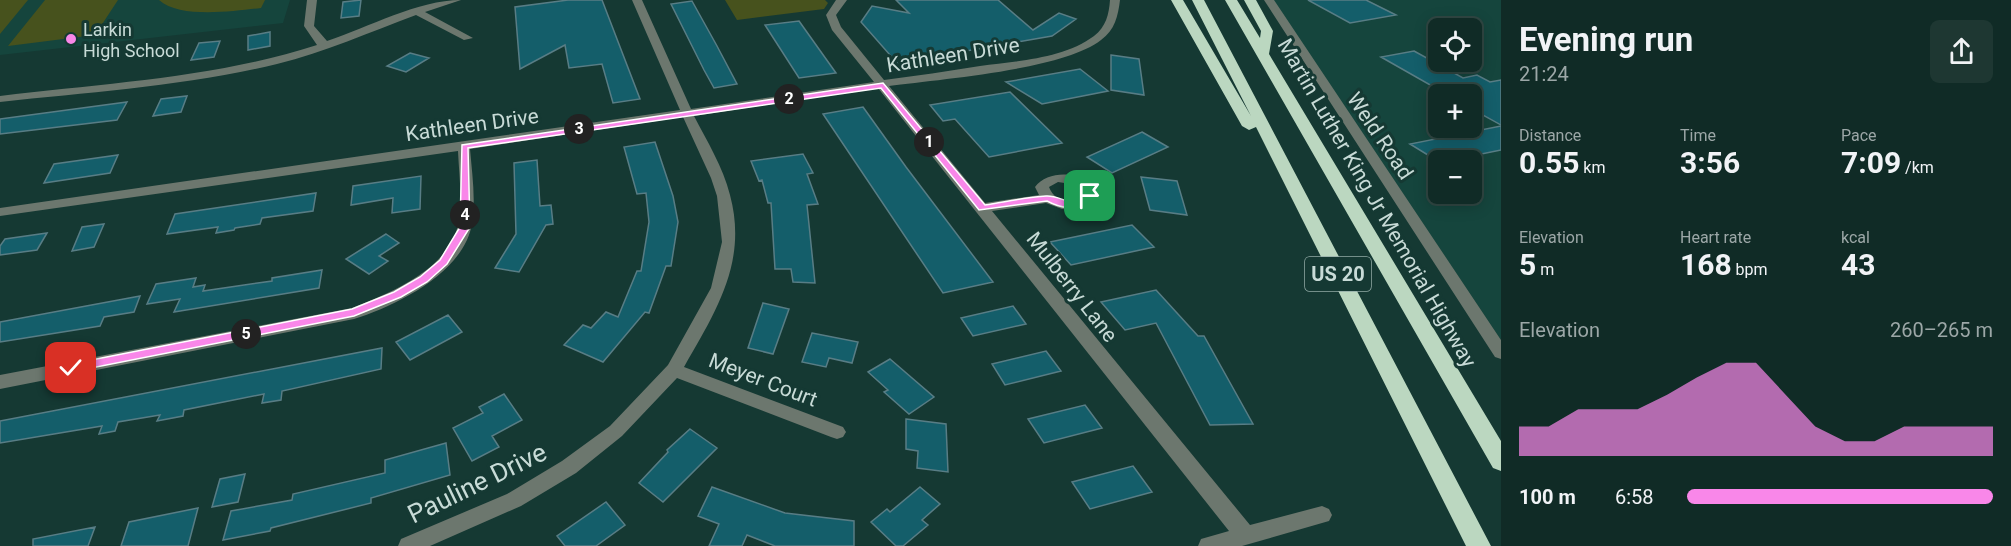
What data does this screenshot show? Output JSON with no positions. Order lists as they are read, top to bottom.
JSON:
{
  "streets": {
    "highway": ["Martin Luther King Jr Memorial Highway", "US 20"],
    "street": [
      "Kathleen Drive",
      "Weld Road",
      "Mulberry Lane",
      "Meyer Court",
      "Pauline Drive"
    ]
  },
  "crossings": [
    ["Kathleen Drive", "Mulberry Lane"],
    ["Kathleen Drive", "Pauline Drive"],
    ["Meyer Court", "Pauline Drive"]
  ],
  "places": ["Larkin High School"],
  "page": {
    "heading": ["Evening run", "21:24"],
    "map_buttons": ["+", "−"],
    "pins": [
      "2",
      "3",
      "1",
      "4",
      "5"
    ],
    "stats": [
      ["Distance", "0.55 km"],
      ["Time", "3:56"],
      ["Pace", "7:09 /km"],
      ["Elevation", "5 m"],
      ["Heart rate", "168 bpm"],
      ["kcal", "43"]
    ],
    "chart": ["Elevation", "260–265 m"],
    "list": [
      {
        "name": "100 m",
        "note": "6:58"
      }
    ]
  }
}
